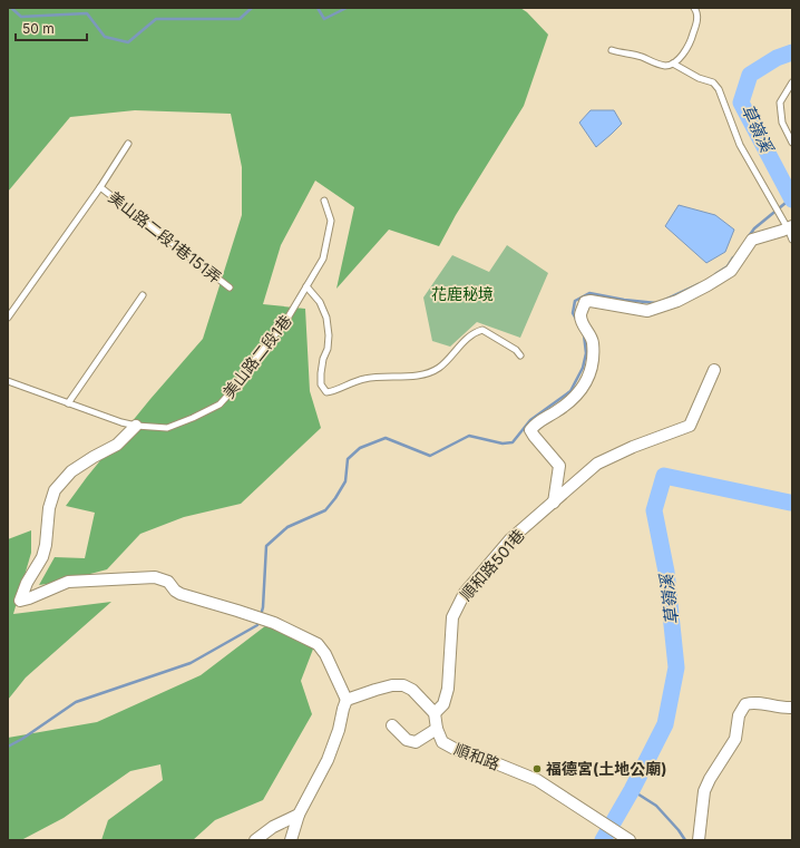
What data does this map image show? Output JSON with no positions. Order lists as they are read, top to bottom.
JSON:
{
  "streets": {
    "street": ["順和路501巷", "順和路"],
    "lane": ["美山路二段1巷151弄", "美山路二段1巷"]
  },
  "crossings": [
    ["順和路501巷", "順和路"]
  ],
  "water": ["草嶺溪"],
  "parks": ["花鹿秘境"],
  "places": ["福德宮(土地公廟)"],
  "scale_bar": "50 m"
}
